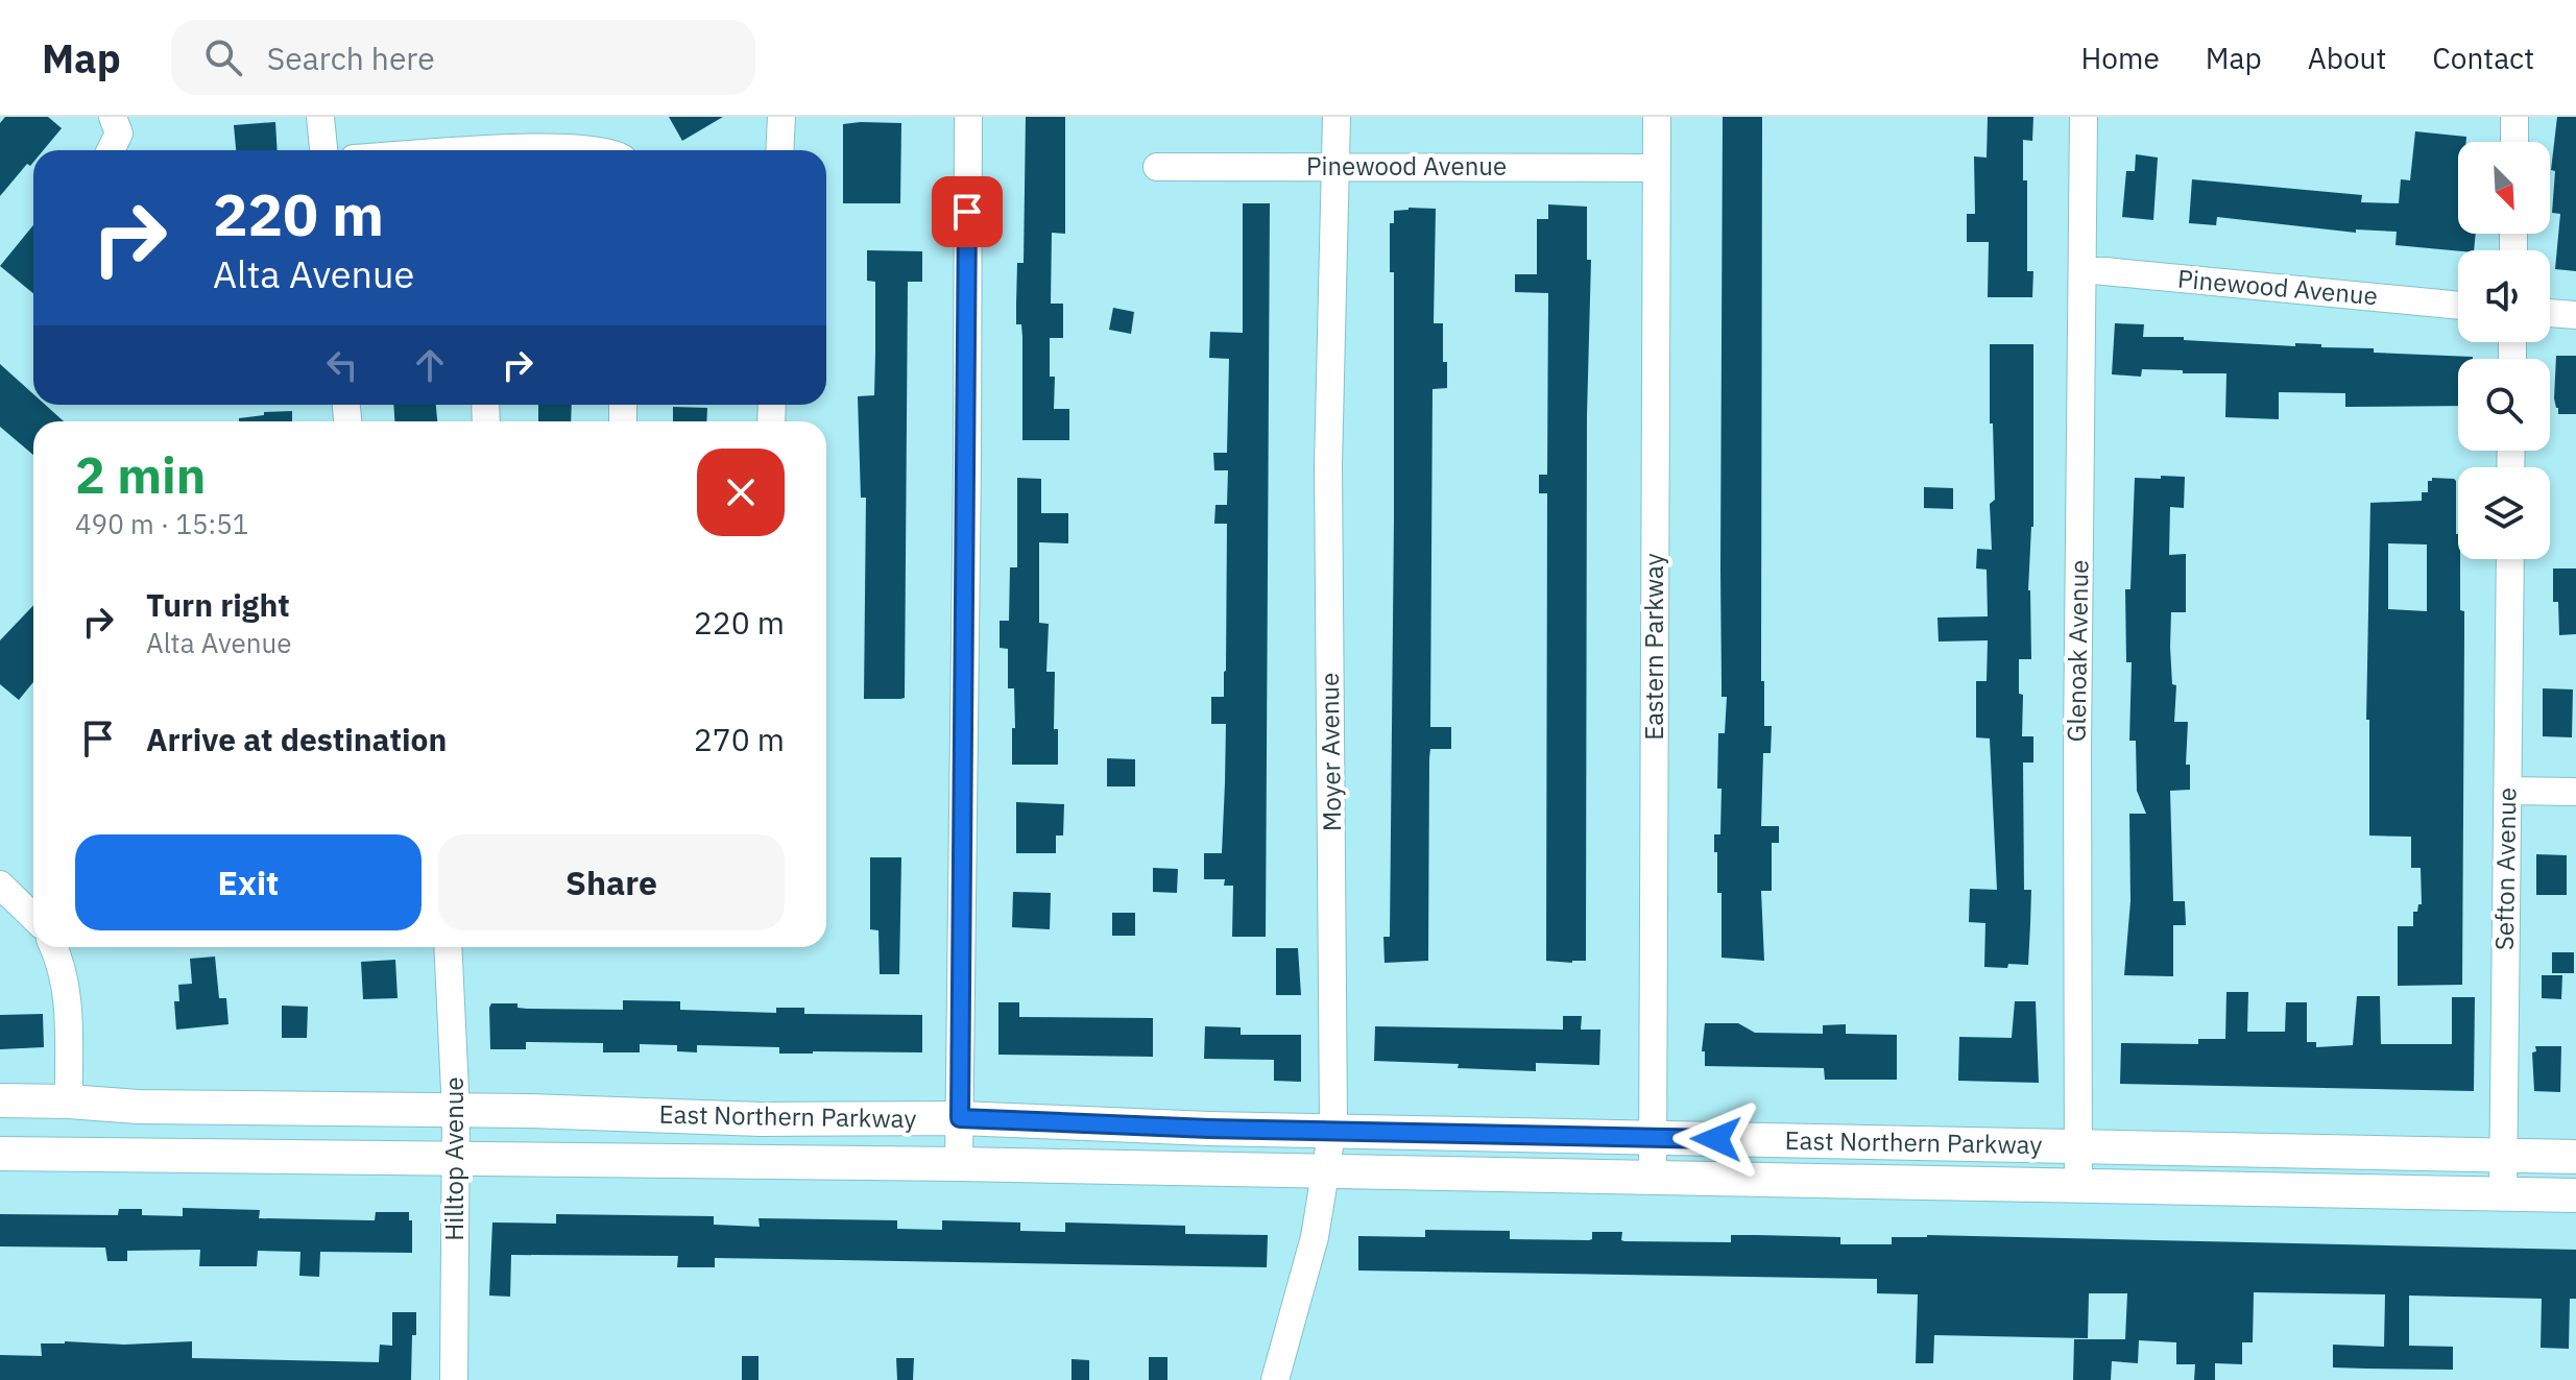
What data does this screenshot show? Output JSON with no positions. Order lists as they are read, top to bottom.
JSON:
{
  "streets": {
    "main road": ["East Northern Parkway"],
    "street": [
      "Pinewood Avenue",
      "Eastern Parkway",
      "Glenoak Avenue",
      "Moyer Avenue",
      "Sefton Avenue",
      "Hilltop Avenue"
    ]
  },
  "crossings": [
    ["Pinewood Avenue", "Eastern Parkway"],
    ["Pinewood Avenue", "Glenoak Avenue"],
    ["Pinewood Avenue", "Moyer Avenue"],
    ["Eastern Parkway", "East Northern Parkway"],
    ["Glenoak Avenue", "East Northern Parkway"],
    ["Moyer Avenue", "East Northern Parkway"],
    ["Sefton Avenue", "East Northern Parkway"],
    ["East Northern Parkway", "Hilltop Avenue"]
  ],
  "north": "bottom right",
  "page": {
    "header": "Map",
    "search": "Search here",
    "nav": [
      "Home",
      "Map",
      "About",
      "Contact"
    ],
    "turn": ["220 m", "Alta Avenue"],
    "heading": ["2 min", "490 m · 15:51"],
    "list": [
      {
        "name": "Turn right",
        "note": "Alta Avenue",
        "value": "220 m"
      },
      {
        "name": "Arrive at destination",
        "value": "270 m"
      }
    ],
    "buttons": ["Exit", "Share"]
  }
}
